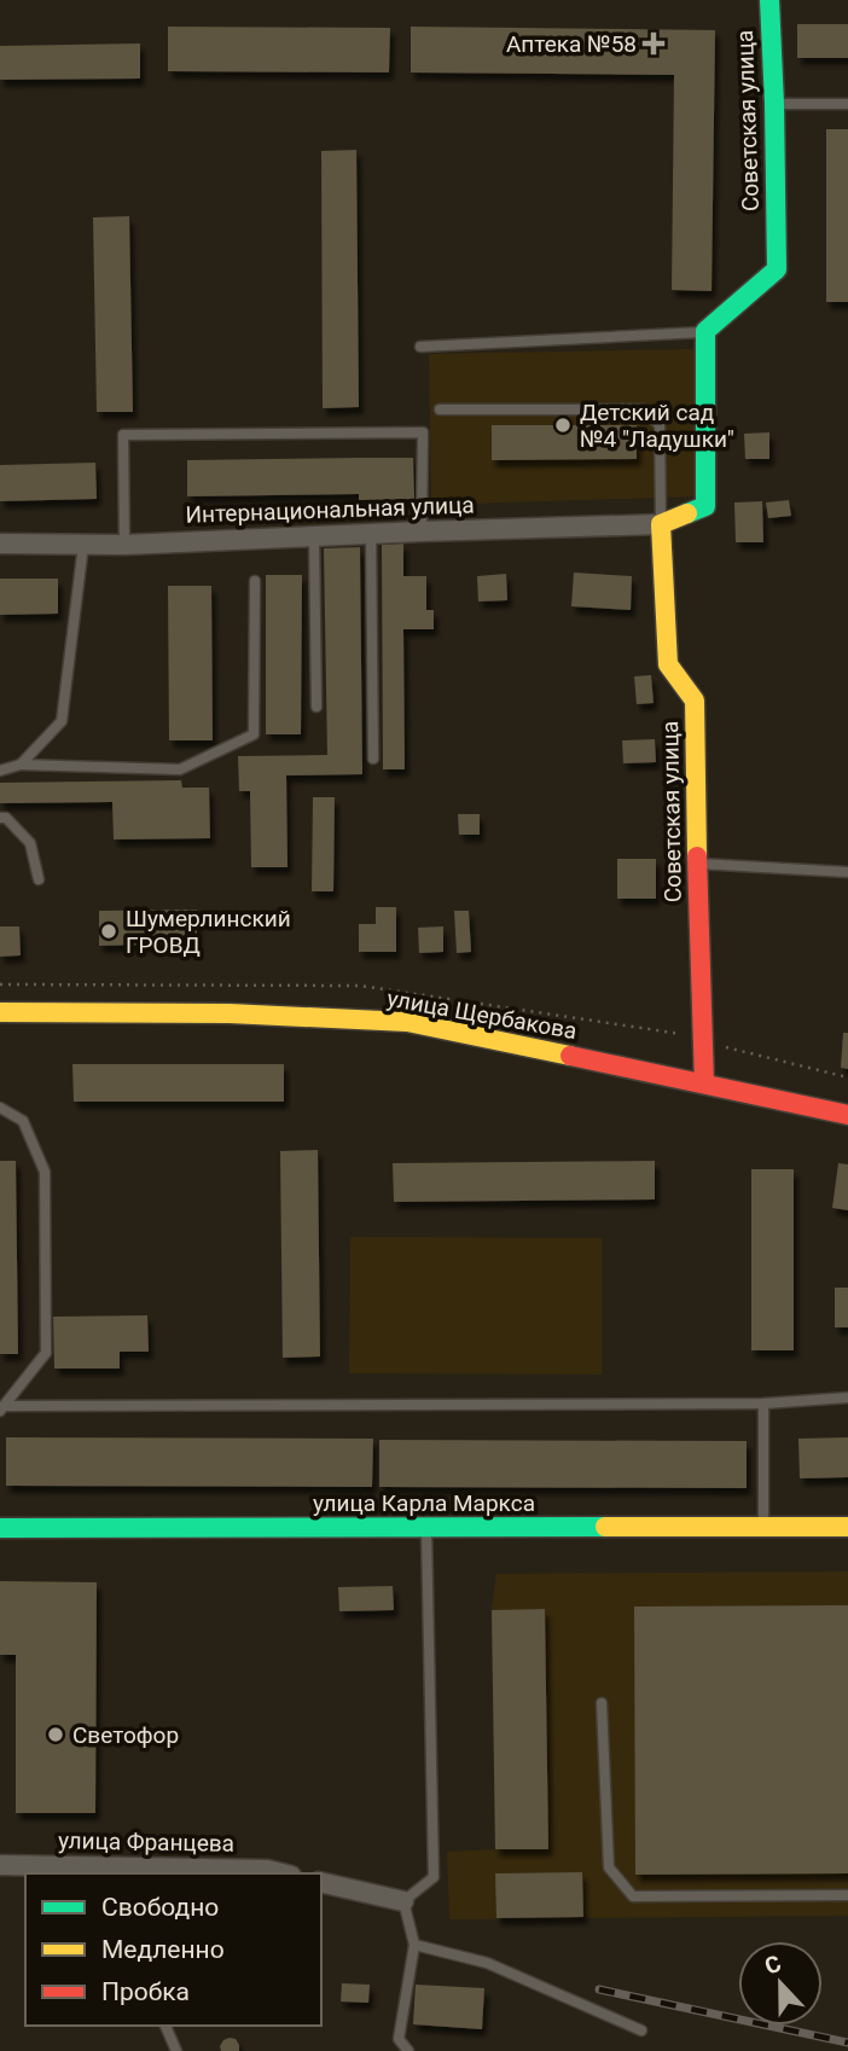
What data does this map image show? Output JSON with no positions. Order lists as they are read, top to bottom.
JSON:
{
  "streets": {
    "street": [
      "Советская улица",
      "Интернациональная улица",
      "улица Щербакова",
      "улица Карла Маркса",
      "улица Францева"
    ]
  },
  "crossings": [
    ["Советская улица", "Интернациональная улица"],
    ["Советская улица", "улица Щербакова"]
  ],
  "places": {
    "health": ["Аптека №58"],
    "other": ["Детский сад №4 \"Ладушки\"", "Шумерлинский ГРОВД", "Светофор"]
  },
  "legend": ["Свободно", "Медленно", "Пробка"],
  "north": "top"
}
